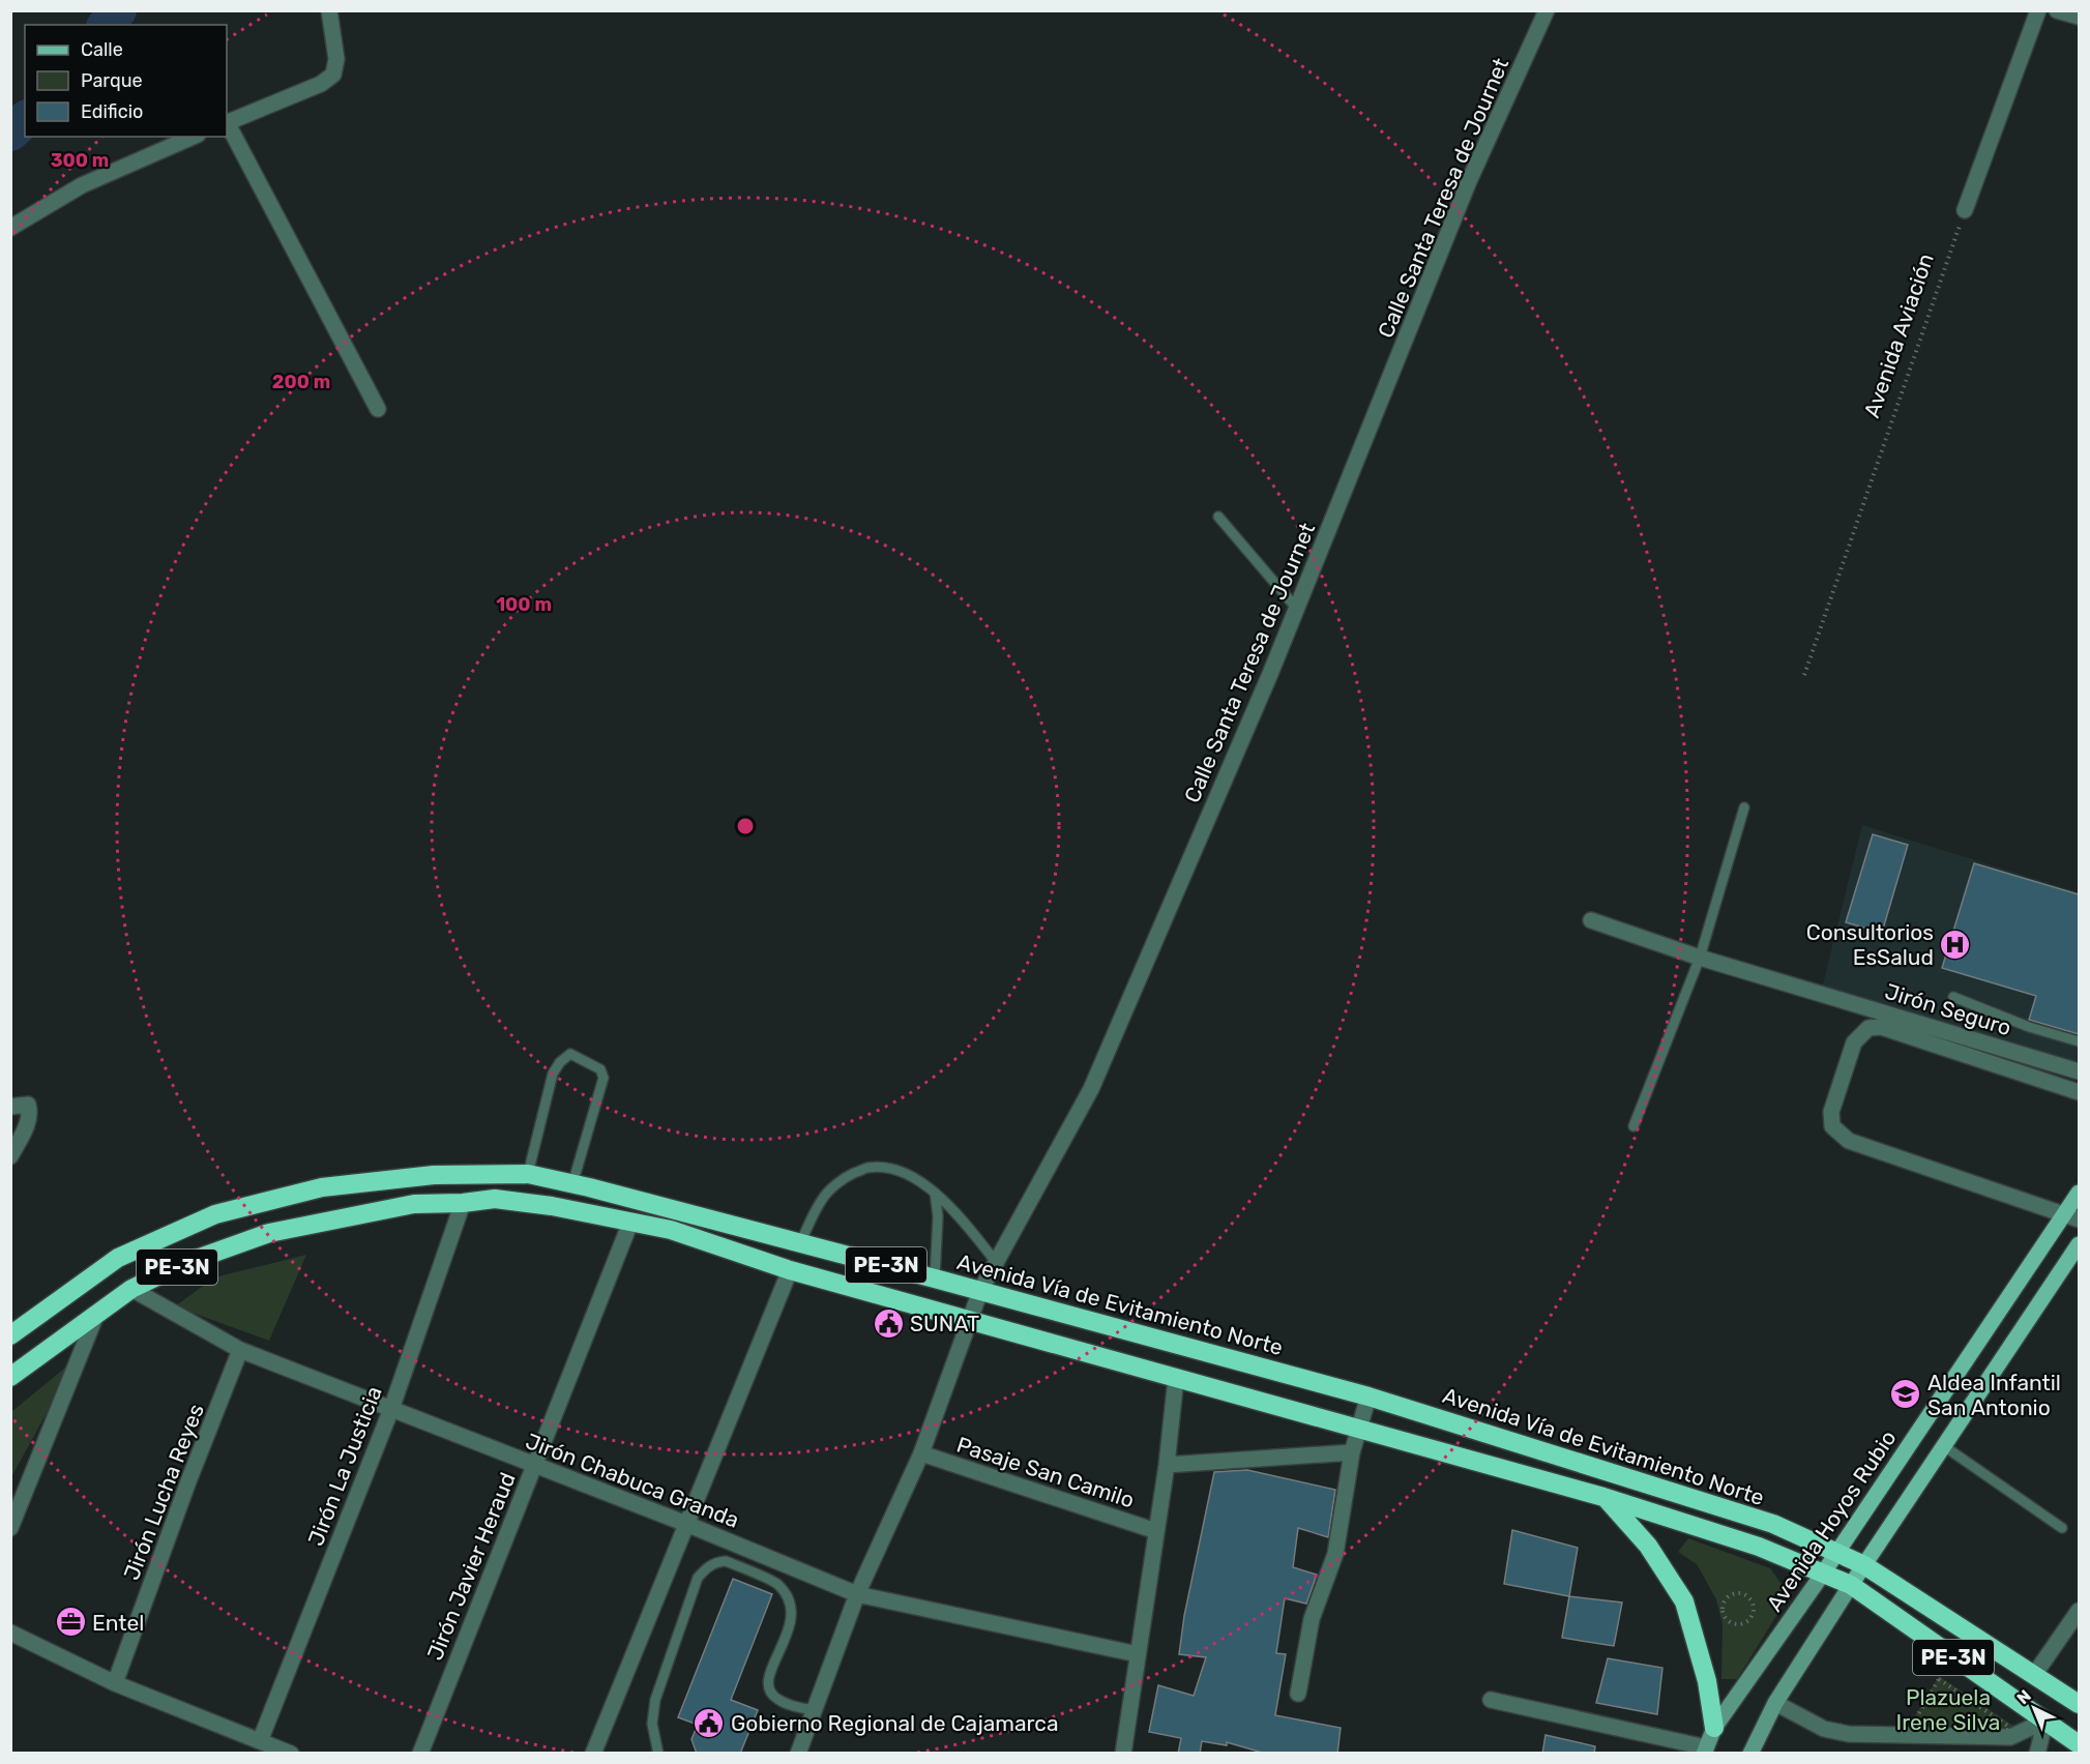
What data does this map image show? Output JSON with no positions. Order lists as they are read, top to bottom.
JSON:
{
  "streets": {
    "highway": ["PE-3N", "Avenida Vía de Evitamiento Norte"],
    "main road": ["Avenida Hoyos Rubio"],
    "street": [
      "Calle Santa Teresa de Journet",
      "Jirón Seguro",
      "Jirón La Justicia",
      "Pasaje San Camilo",
      "Jirón Chabuca Granda",
      "Jirón Lucha Reyes",
      "Jirón Javier Heraud"
    ],
    "path": ["Avenida Aviación"]
  },
  "crossings": [
    ["Calle Santa Teresa de Journet", "PE-3N"],
    ["Calle Santa Teresa de Journet", "Avenida Vía de Evitamiento Norte"],
    ["Calle Santa Teresa de Journet", "Pasaje San Camilo"],
    ["Calle Santa Teresa de Journet", "Jirón Chabuca Granda"],
    ["PE-3N", "Avenida Vía de Evitamiento Norte"],
    ["PE-3N", "Jirón La Justicia"],
    ["PE-3N", "Jirón Chabuca Granda"],
    ["PE-3N", "Avenida Hoyos Rubio"],
    ["PE-3N", "Jirón Javier Heraud"],
    ["Avenida Vía de Evitamiento Norte", "Avenida Hoyos Rubio"],
    ["Jirón La Justicia", "Jirón Chabuca Granda"],
    ["Jirón Chabuca Granda", "Jirón Lucha Reyes"],
    ["Jirón Chabuca Granda", "Jirón Javier Heraud"]
  ],
  "parks": ["Plazuela Irene Silva"],
  "places": {
    "hospital": ["Consultorios EsSalud"],
    "public building": ["SUNAT", "Gobierno Regional de Cajamarca"],
    "school or university": ["Aldea Infantil San Antonio"],
    "office": ["Entel"]
  },
  "legend": ["Calle", "Parque", "Edificio"],
  "north": "top left",
  "rings": ["300 m", "200 m", "100 m"]
}
